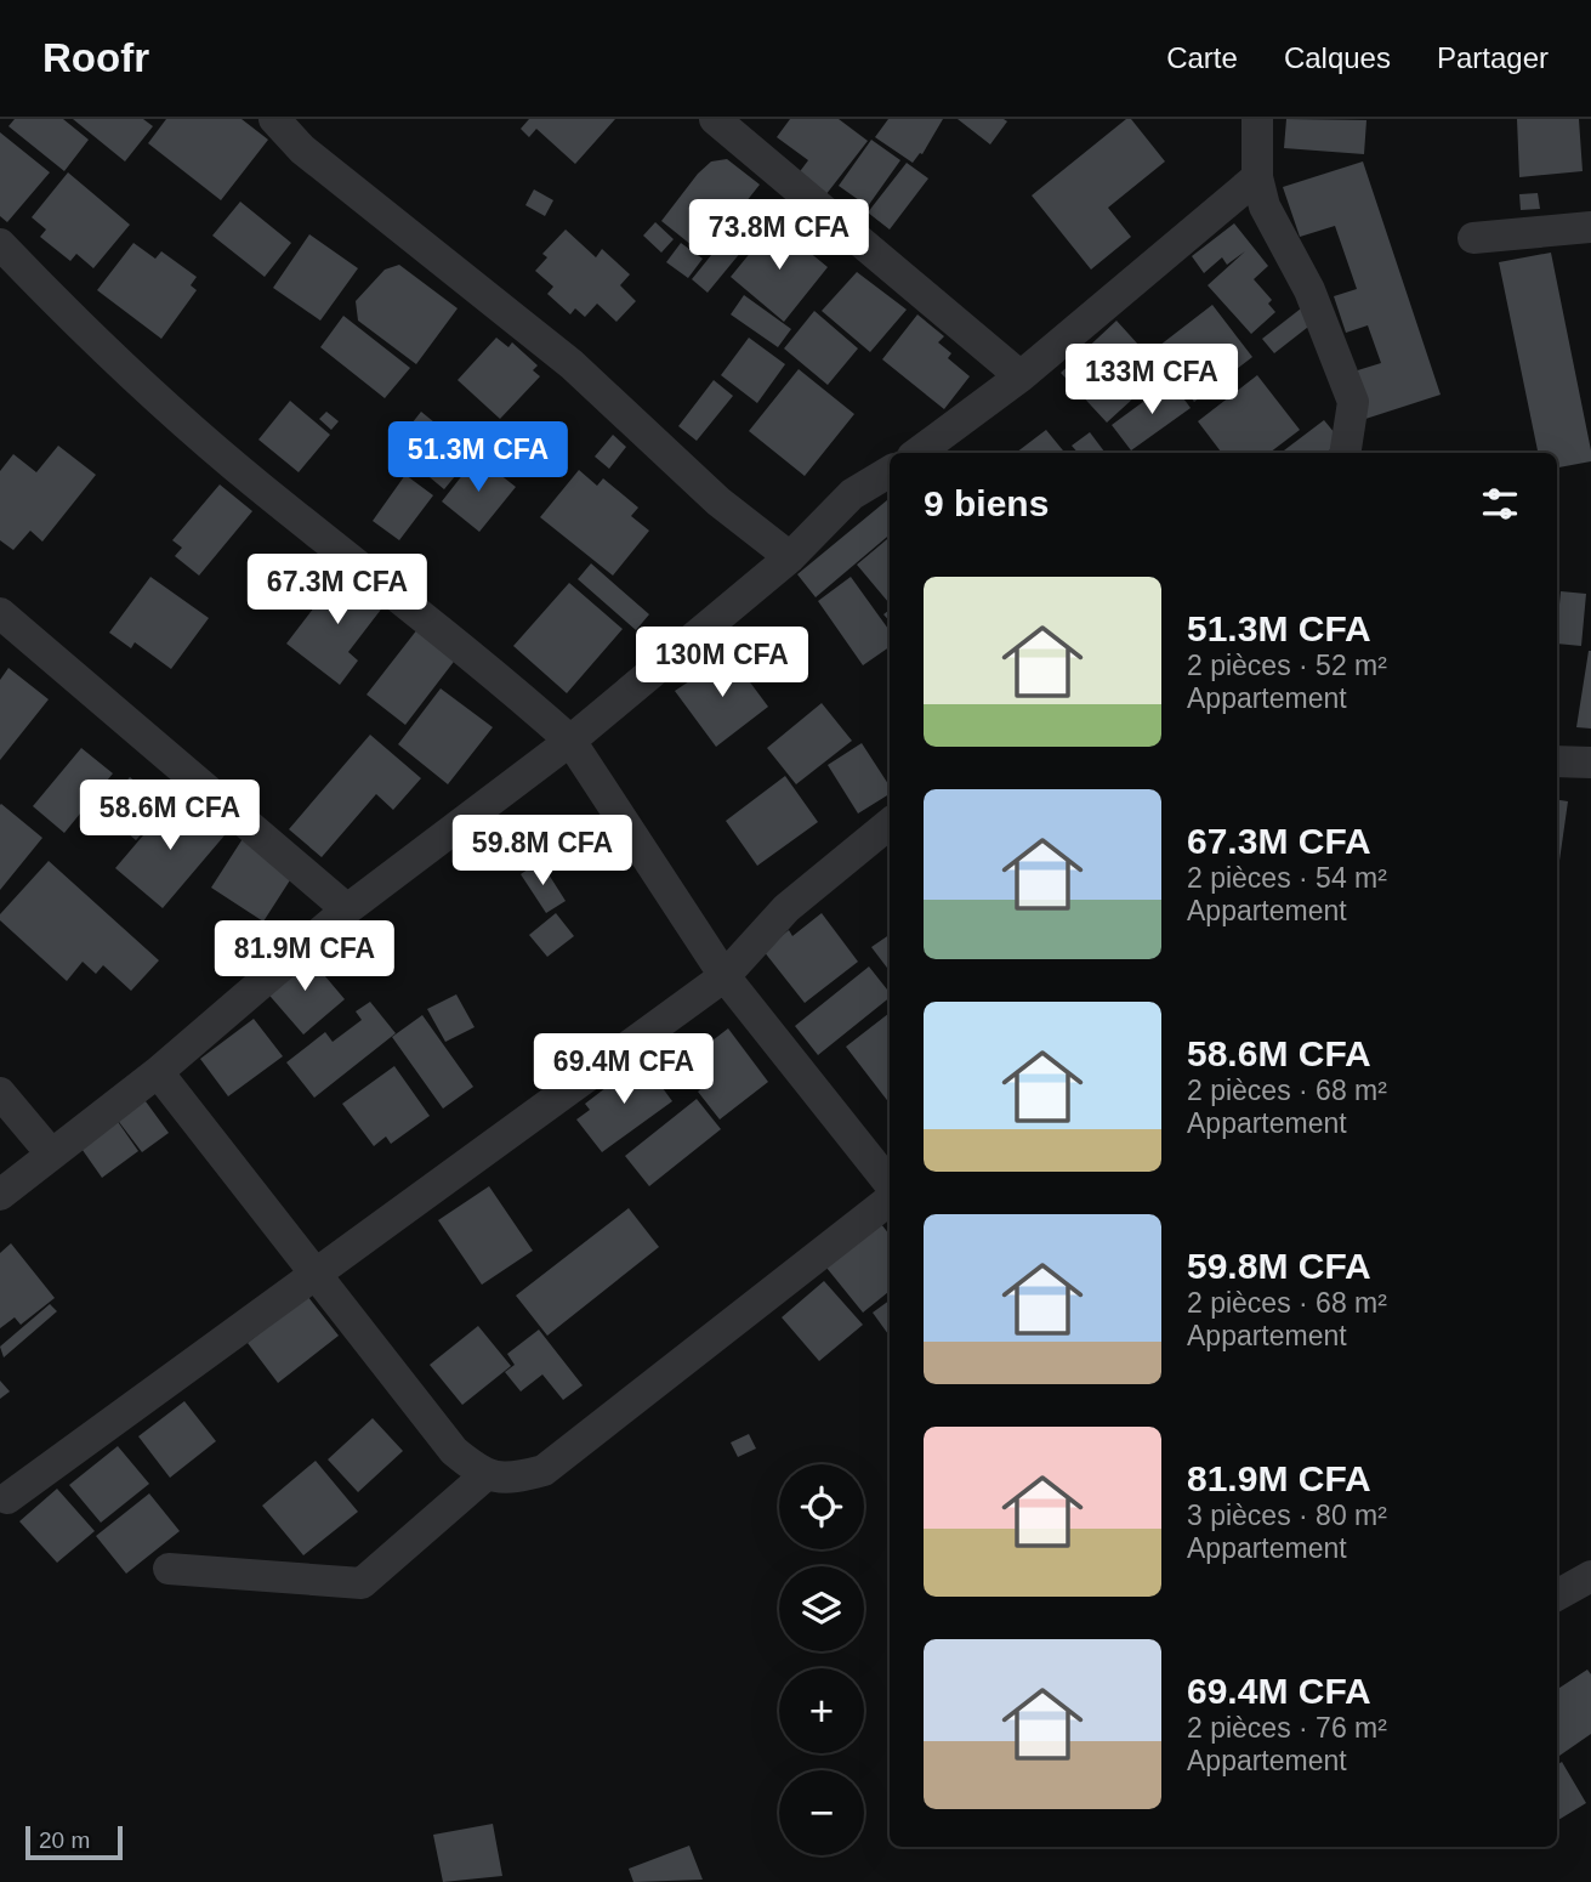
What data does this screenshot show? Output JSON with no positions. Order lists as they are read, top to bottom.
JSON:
{
  "scale_bar": "20 m",
  "page": {
    "header": "Roofr",
    "nav": ["Carte", "Calques", "Partager"],
    "price": [
      "73.8M CFA",
      "133M CFA",
      "51.3M CFA",
      "67.3M CFA",
      "130M CFA",
      "58.6M CFA",
      "59.8M CFA",
      "81.9M CFA",
      "69.4M CFA"
    ],
    "heading": "9 biens",
    "list": [
      {
        "name": "51.3M CFA",
        "note": "2 pièces · 52 m² · Appartement"
      },
      {
        "name": "67.3M CFA",
        "note": "2 pièces · 54 m² · Appartement"
      },
      {
        "name": "58.6M CFA",
        "note": "2 pièces · 68 m² · Appartement"
      },
      {
        "name": "59.8M CFA",
        "note": "2 pièces · 68 m² · Appartement"
      },
      {
        "name": "81.9M CFA",
        "note": "3 pièces · 80 m² · Appartement"
      },
      {
        "name": "69.4M CFA",
        "note": "2 pièces · 76 m² · Appartement"
      }
    ],
    "map_buttons": ["+", "−"],
    "scale": "20 m"
  }
}
